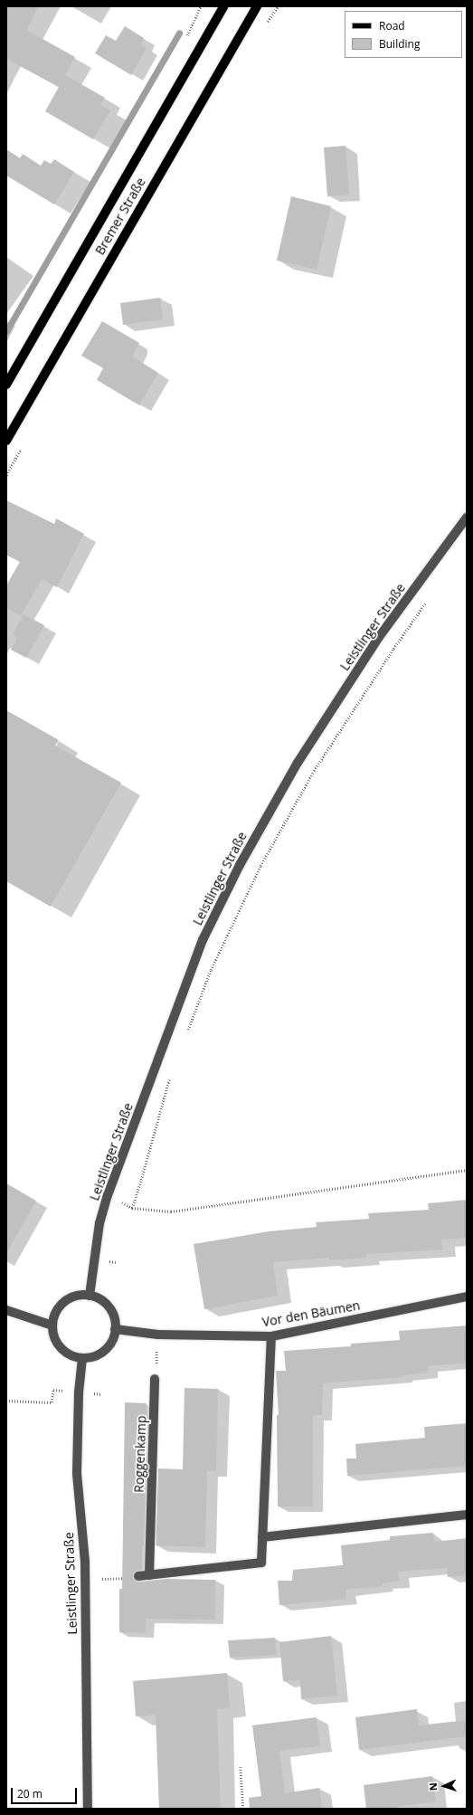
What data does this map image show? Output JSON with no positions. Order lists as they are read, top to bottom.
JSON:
{
  "streets": {
    "main road": ["Bremer Straße"],
    "street": ["Leistlinger Straße", "Vor den Bäumen", "Roggenkamp"]
  },
  "crossings": [
    ["Leistlinger Straße", "Vor den Bäumen"]
  ],
  "legend": ["Road", "Building"],
  "scale_bar": "20 m",
  "north": "left"
}
